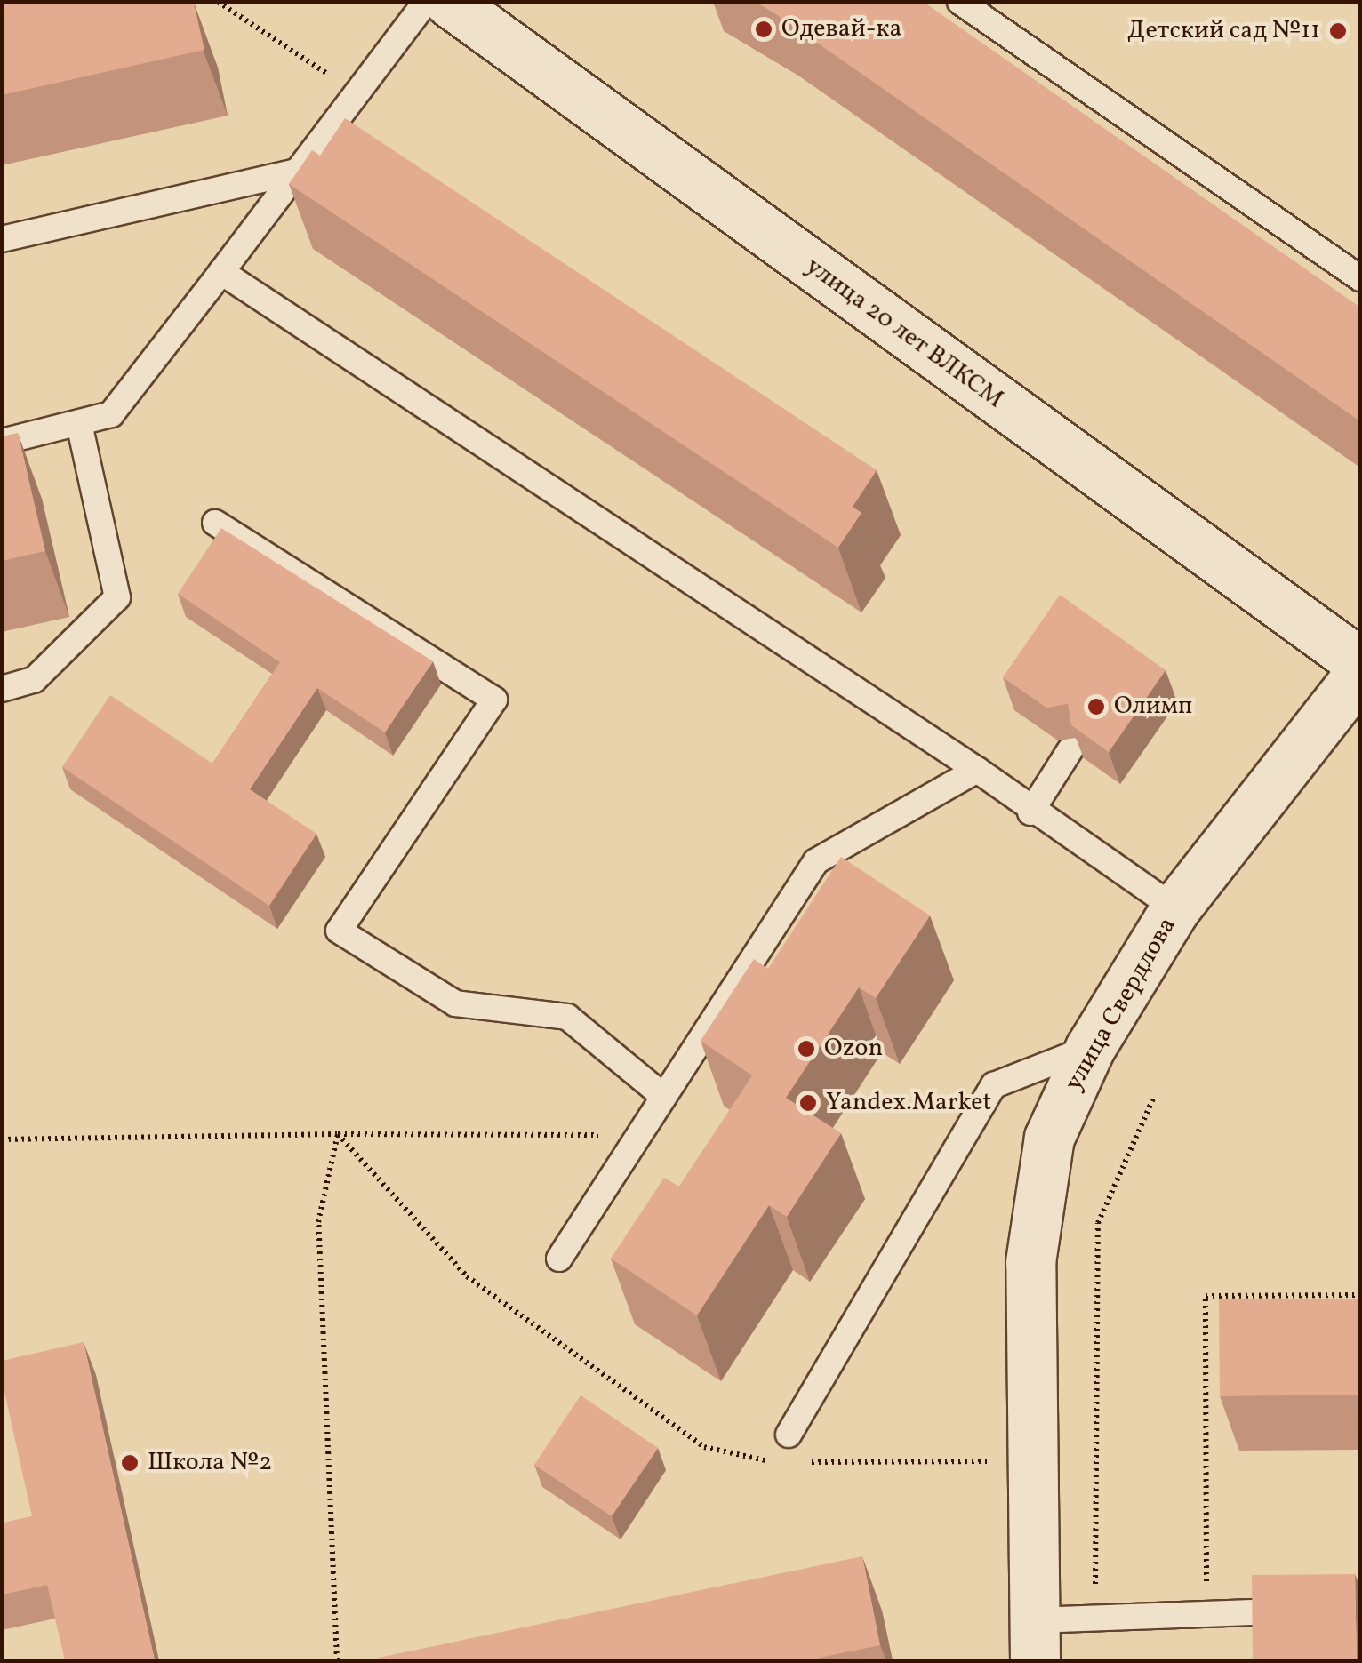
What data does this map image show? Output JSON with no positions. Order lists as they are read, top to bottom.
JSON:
{
  "streets": {
    "street": ["улица 20 лет ВЛКСМ", "улица Свердлова"]
  },
  "places": [
    "Одевай-ка",
    "Детский сад №11",
    "Олимп",
    "Ozon",
    "Yandex.Market",
    "Школа №2"
  ]
}
